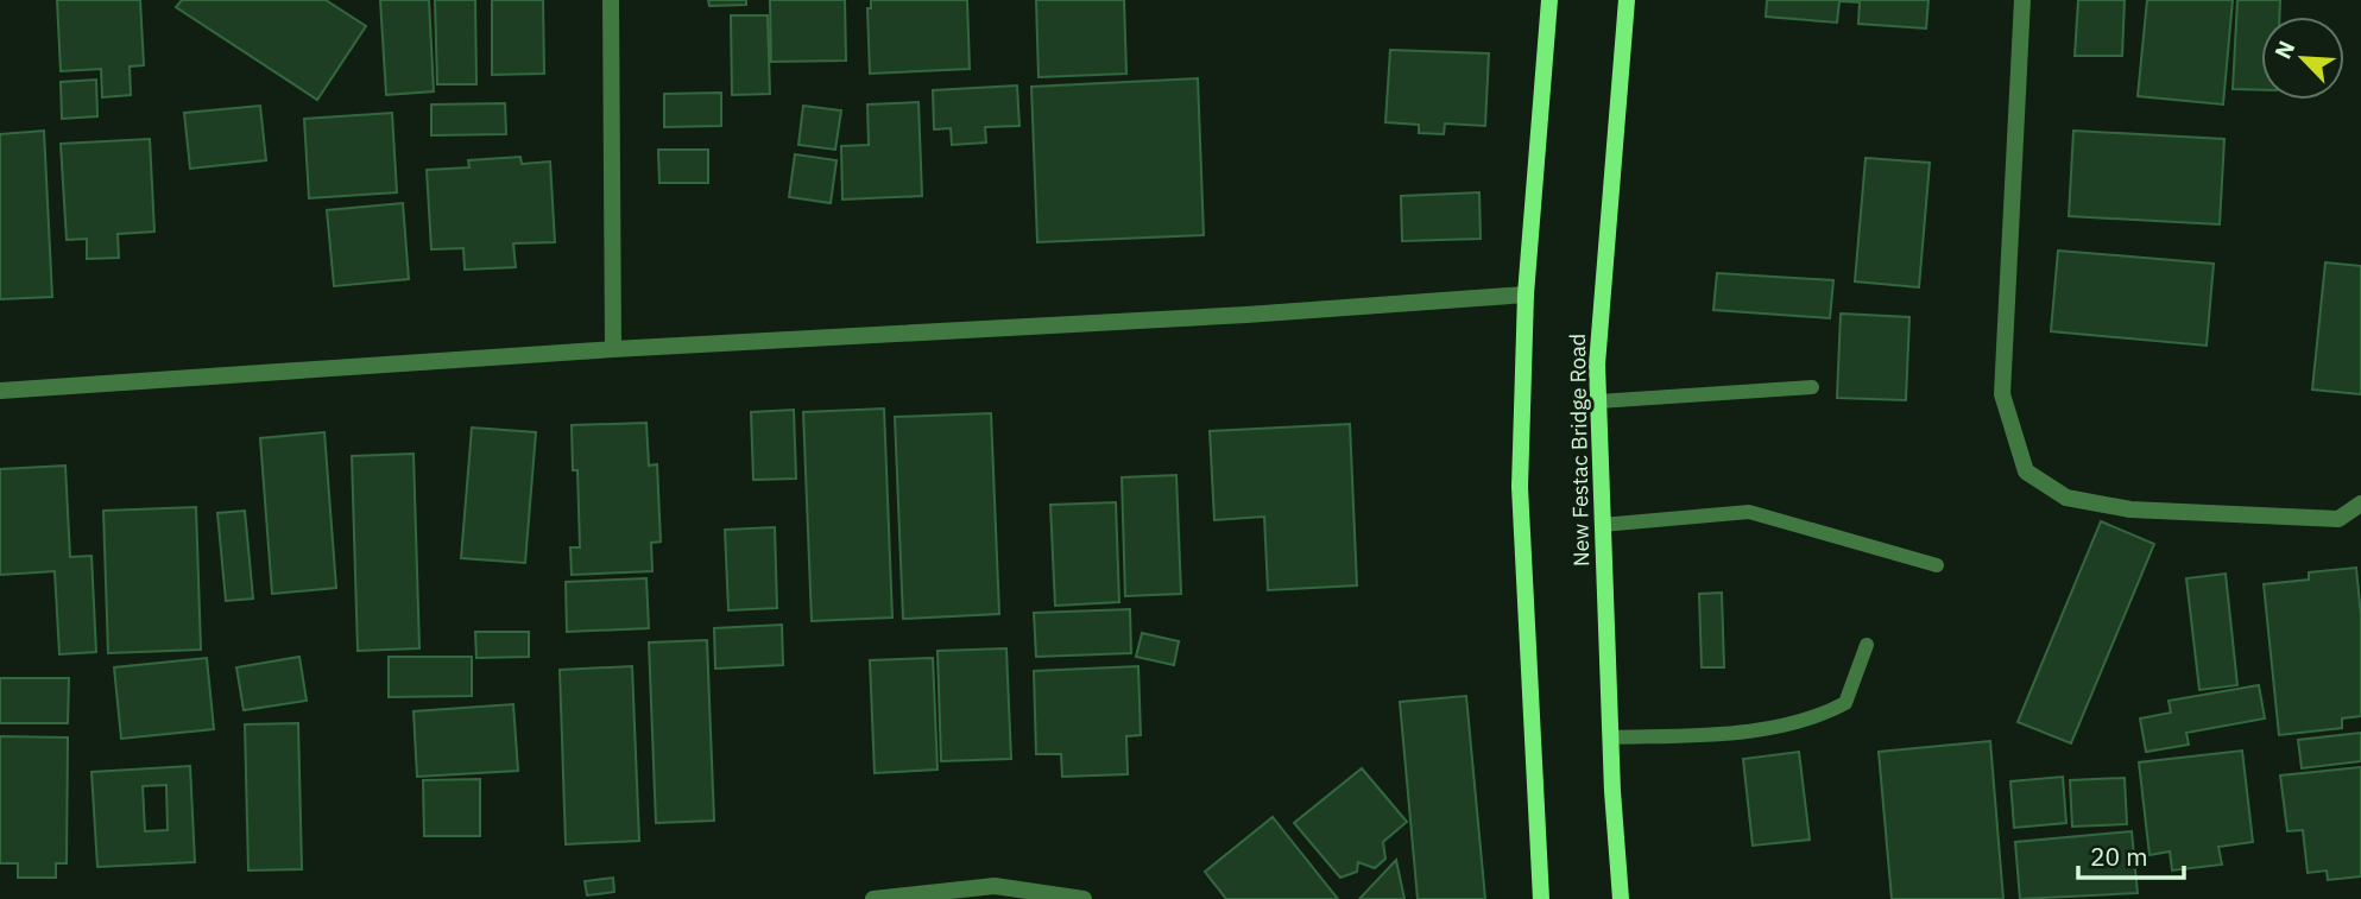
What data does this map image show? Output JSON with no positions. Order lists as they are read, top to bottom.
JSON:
{
  "streets": {
    "main road": ["New Festac Bridge Road"]
  },
  "scale_bar": "20 m",
  "north": "top left"
}
